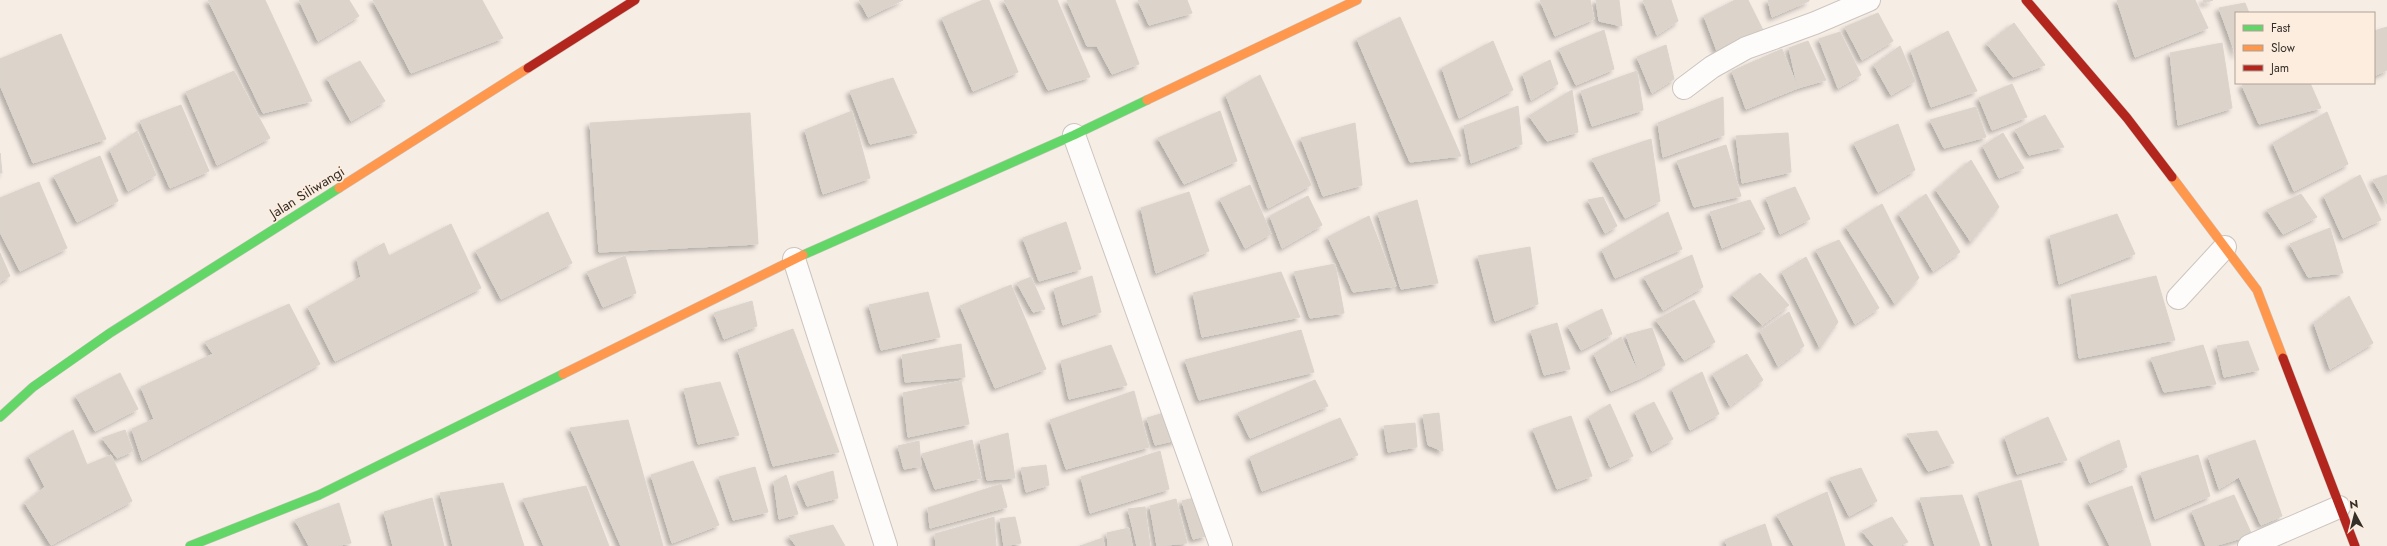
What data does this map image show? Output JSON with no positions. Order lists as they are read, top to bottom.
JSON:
{
  "streets": {
    "street": ["Jalan Siliwangi"]
  },
  "legend": ["Fast", "Slow", "Jam"],
  "north": "top"
}
